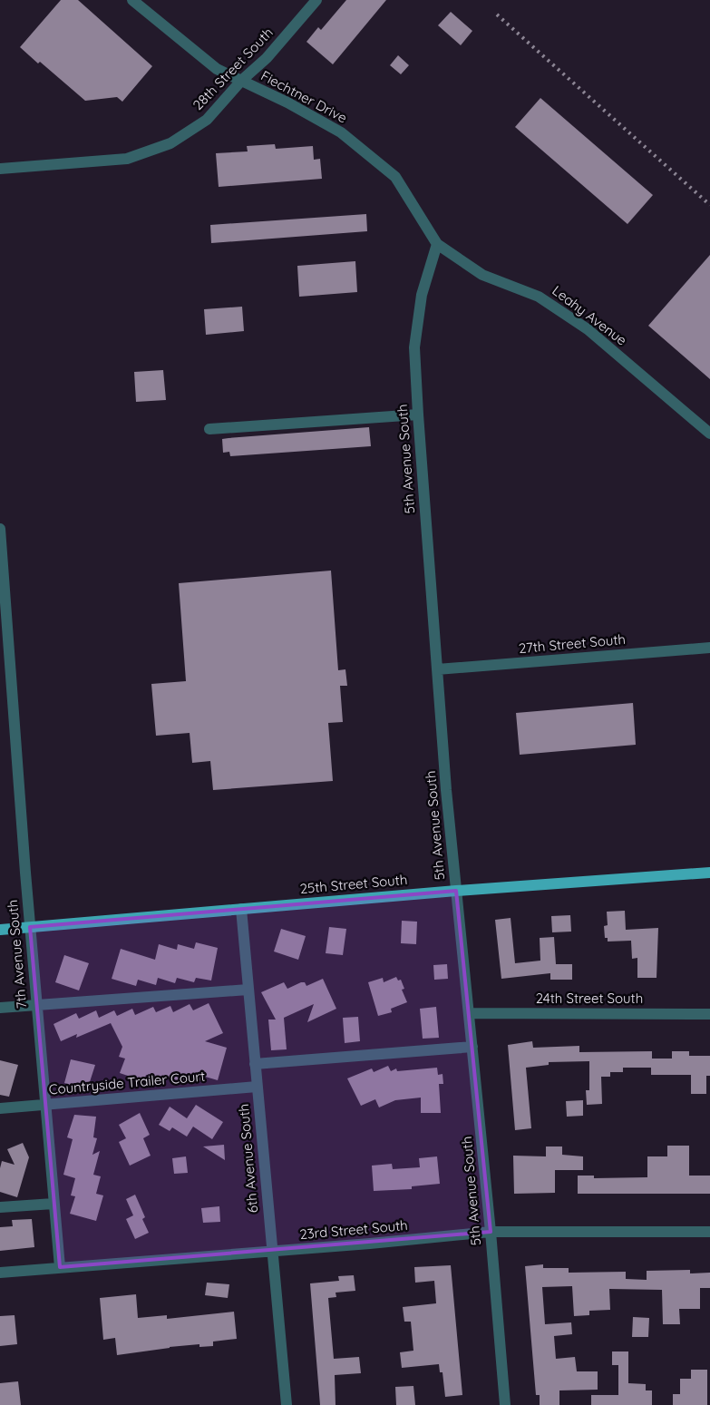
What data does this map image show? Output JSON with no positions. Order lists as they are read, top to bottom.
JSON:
{
  "streets": {
    "main road": ["25th Street South"],
    "street": [
      "28th Street South",
      "Fiechtner Drive",
      "Leahy Avenue",
      "5th Avenue South",
      "27th Street South",
      "7th Avenue South",
      "24th Street South",
      "Countryside Trailer Court",
      "6th Avenue South",
      "23rd Street South"
    ]
  },
  "crossings": [
    ["28th Street South", "Fiechtner Drive"],
    ["Fiechtner Drive", "Leahy Avenue"],
    ["Fiechtner Drive", "5th Avenue South"],
    ["Leahy Avenue", "5th Avenue South"],
    ["5th Avenue South", "27th Street South"],
    ["5th Avenue South", "25th Street South"],
    ["5th Avenue South", "24th Street South"],
    ["5th Avenue South", "23rd Street South"],
    ["25th Street South", "7th Avenue South"],
    ["25th Street South", "6th Avenue South"],
    ["7th Avenue South", "Countryside Trailer Court"],
    ["7th Avenue South", "23rd Street South"],
    ["Countryside Trailer Court", "6th Avenue South"],
    ["6th Avenue South", "23rd Street South"]
  ]
}
